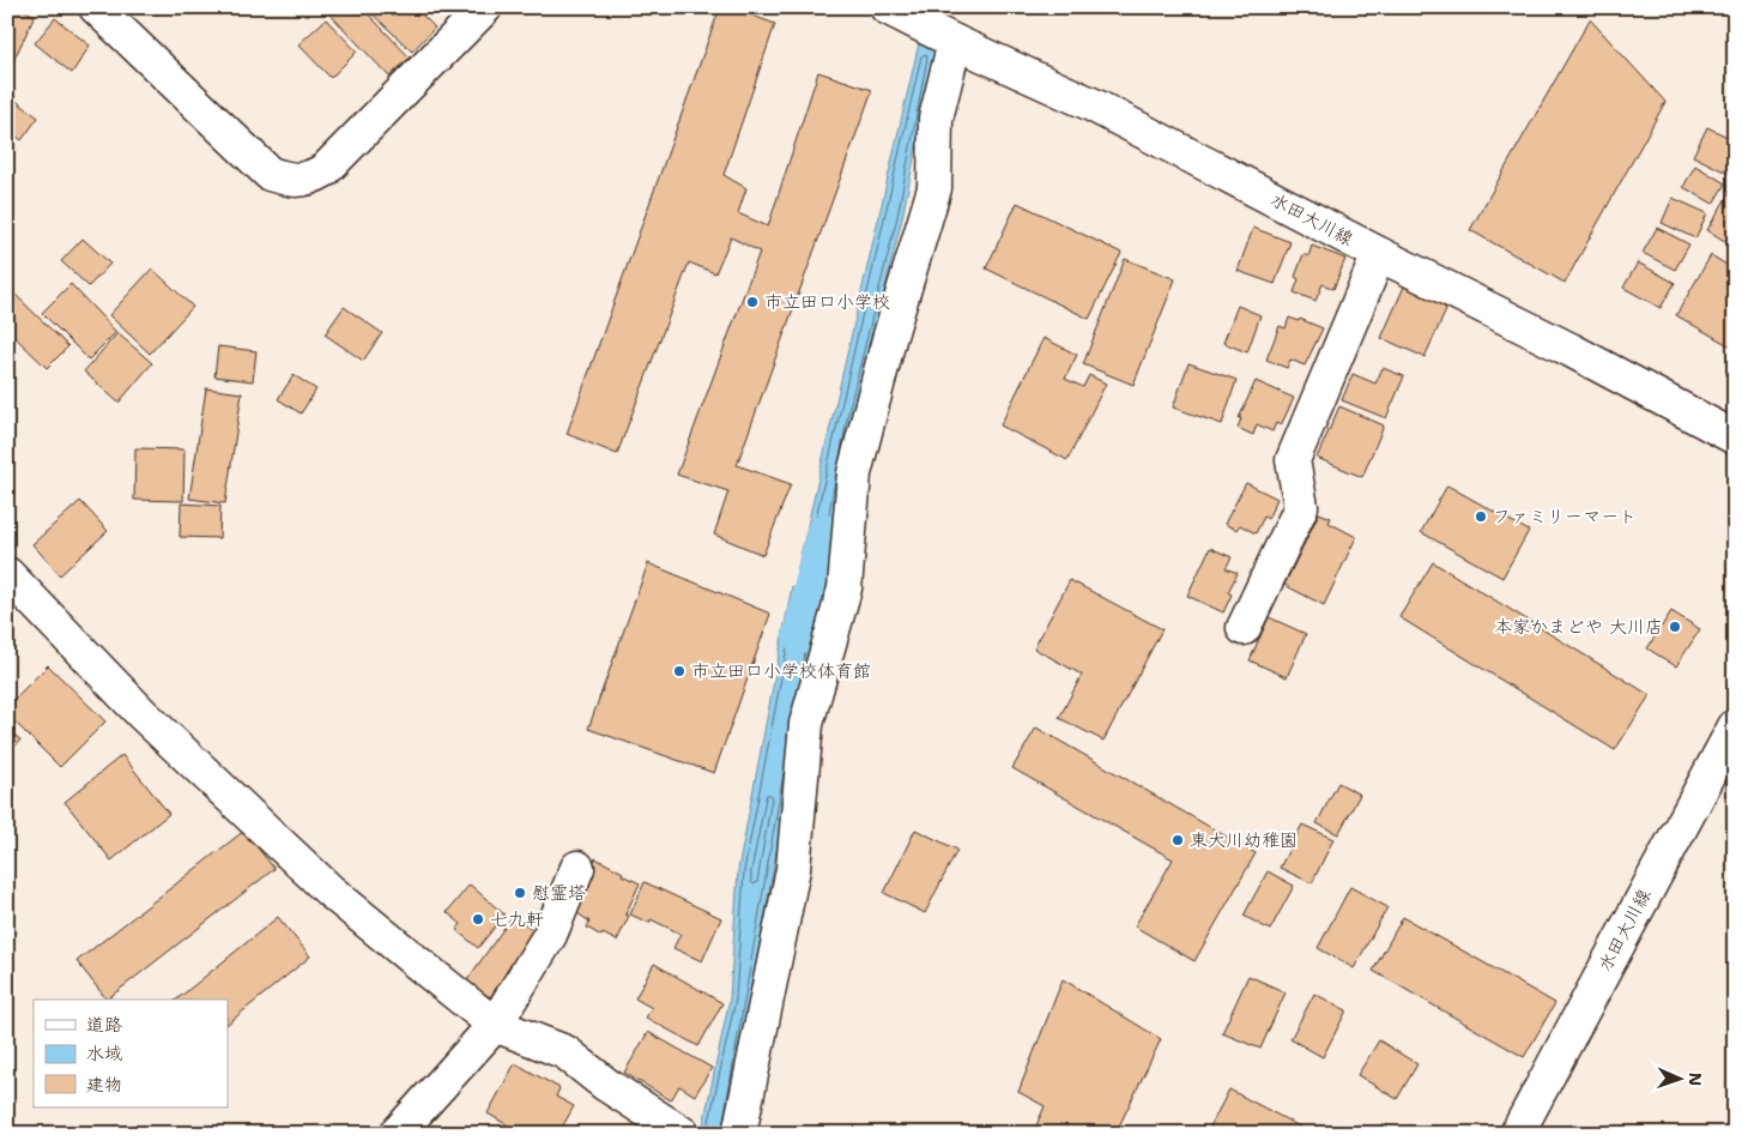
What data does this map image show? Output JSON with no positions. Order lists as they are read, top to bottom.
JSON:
{
  "streets": {
    "street": ["水田大川線"]
  },
  "places": [
    "市立田口小学校",
    "ファミリーマート",
    "本家かまどや 大川店",
    "市立田口小学校体育館",
    "東大川幼稚園",
    "慰霊塔",
    "七九軒"
  ],
  "legend": ["道路", "水域", "建物"],
  "north": "right"
}
